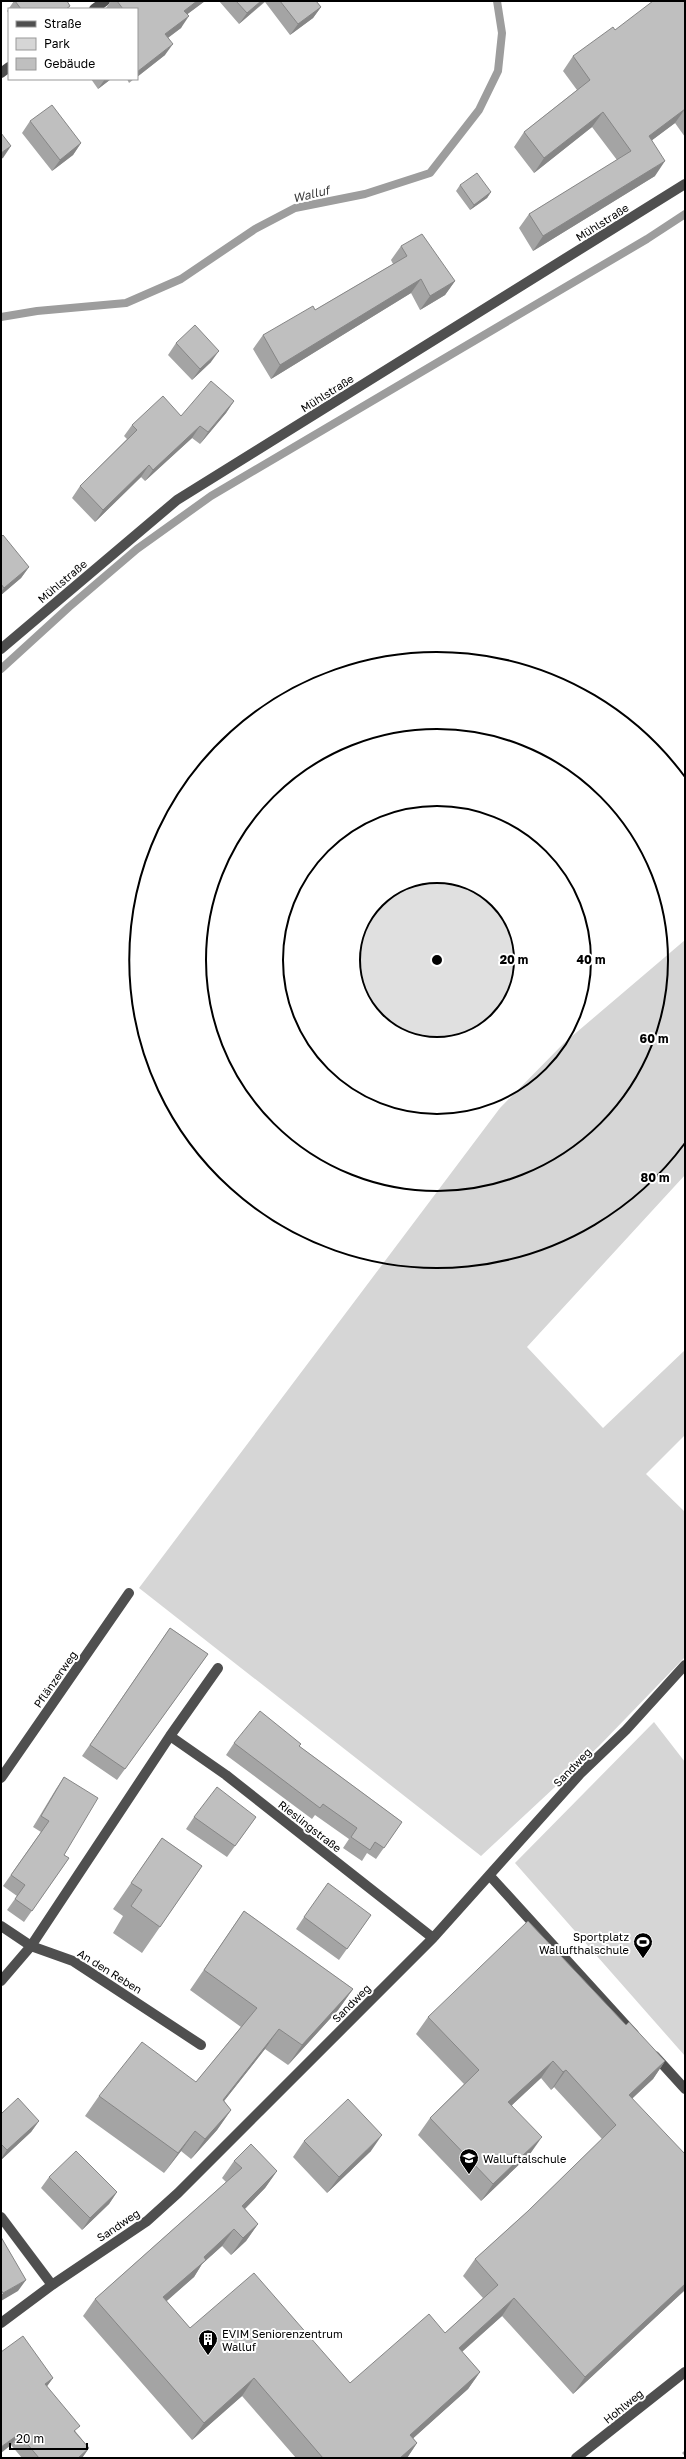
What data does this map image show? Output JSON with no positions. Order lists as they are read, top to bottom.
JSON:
{
  "streets": {
    "street": [
      "Mühlstraße",
      "Pflänzerweg",
      "Sandweg",
      "Rieslingstraße",
      "An den Reben",
      "Hohlweg"
    ]
  },
  "crossings": [
    ["Sandweg", "Rieslingstraße"]
  ],
  "water": ["Walluf"],
  "places": {
    "sports": ["Sportplatz Wallufthalschule"],
    "school or university": ["Walluftalschule"],
    "building": ["EVIM Seniorenzentrum Walluf"]
  },
  "legend": ["Straße", "Park", "Gebäude"],
  "scale_bar": "20 m",
  "rings": [
    "20 m",
    "40 m",
    "60 m",
    "80 m"
  ]
}
